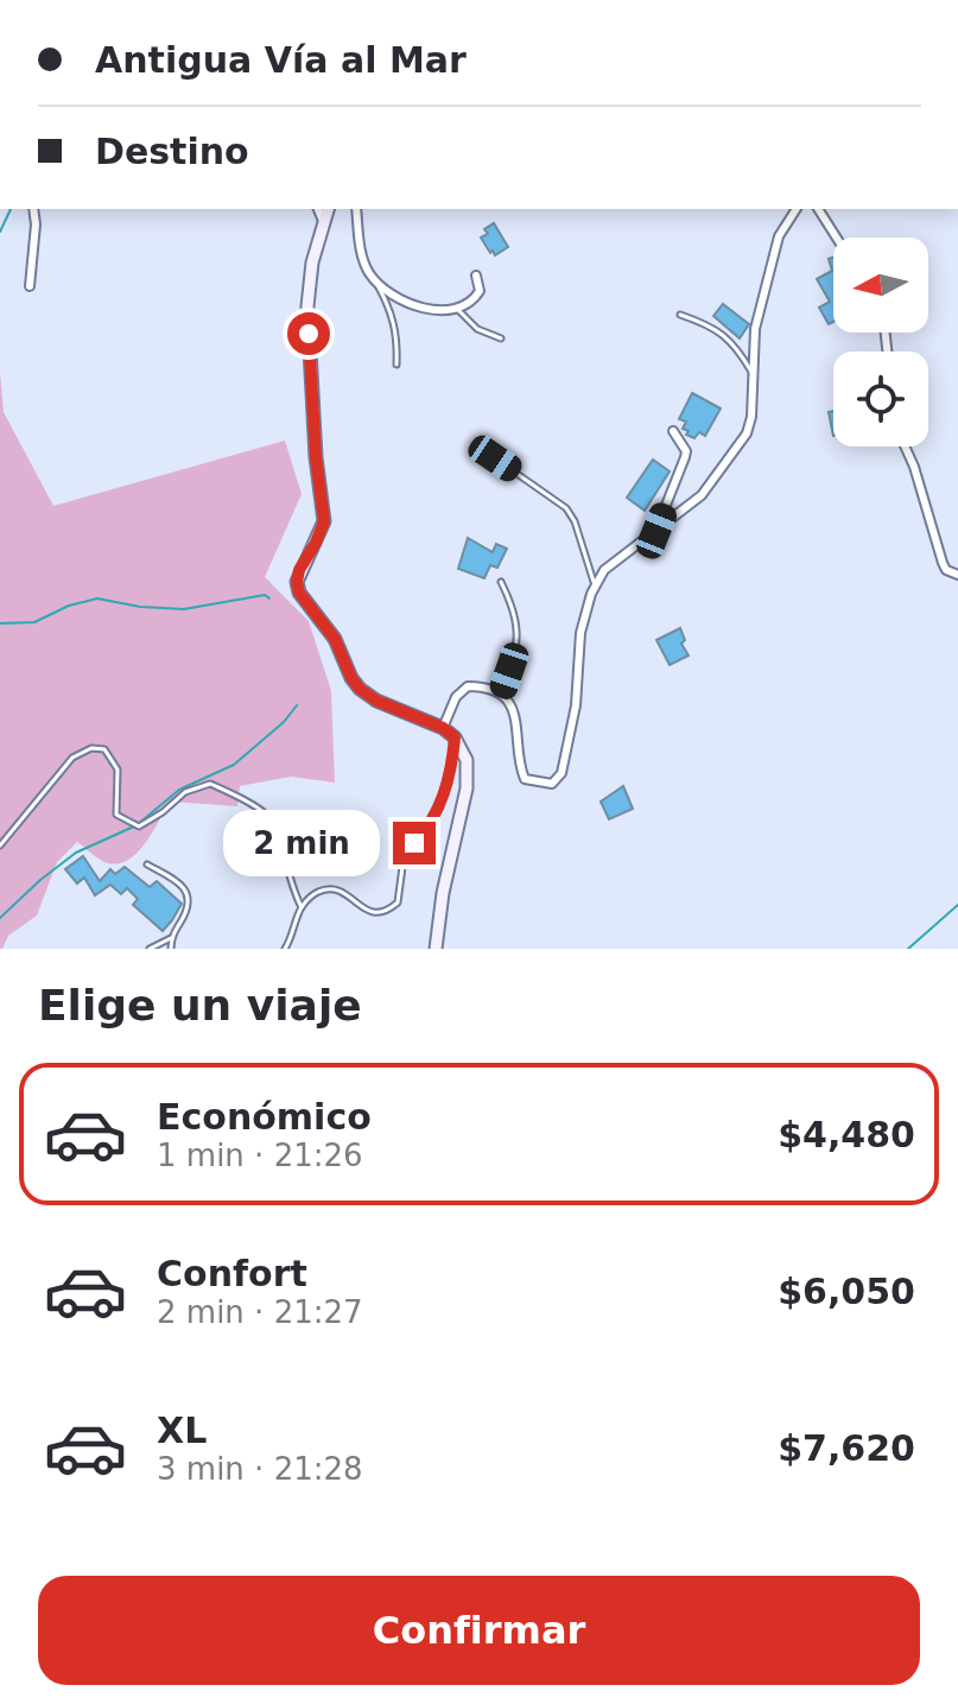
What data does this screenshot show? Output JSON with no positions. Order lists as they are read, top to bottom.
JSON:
{
  "north": "left",
  "page": {
    "banner": ["Antigua Vía al Mar", "Destino"],
    "bubble": "2 min",
    "heading": "Elige un viaje",
    "list": [
      {
        "name": "Económico",
        "note": "1 min · 21:26",
        "value": "$4,480"
      },
      {
        "name": "Confort",
        "note": "2 min · 21:27",
        "value": "$6,050"
      },
      {
        "name": "XL",
        "note": "3 min · 21:28",
        "value": "$7,620"
      }
    ],
    "buttons": "Confirmar"
  }
}
